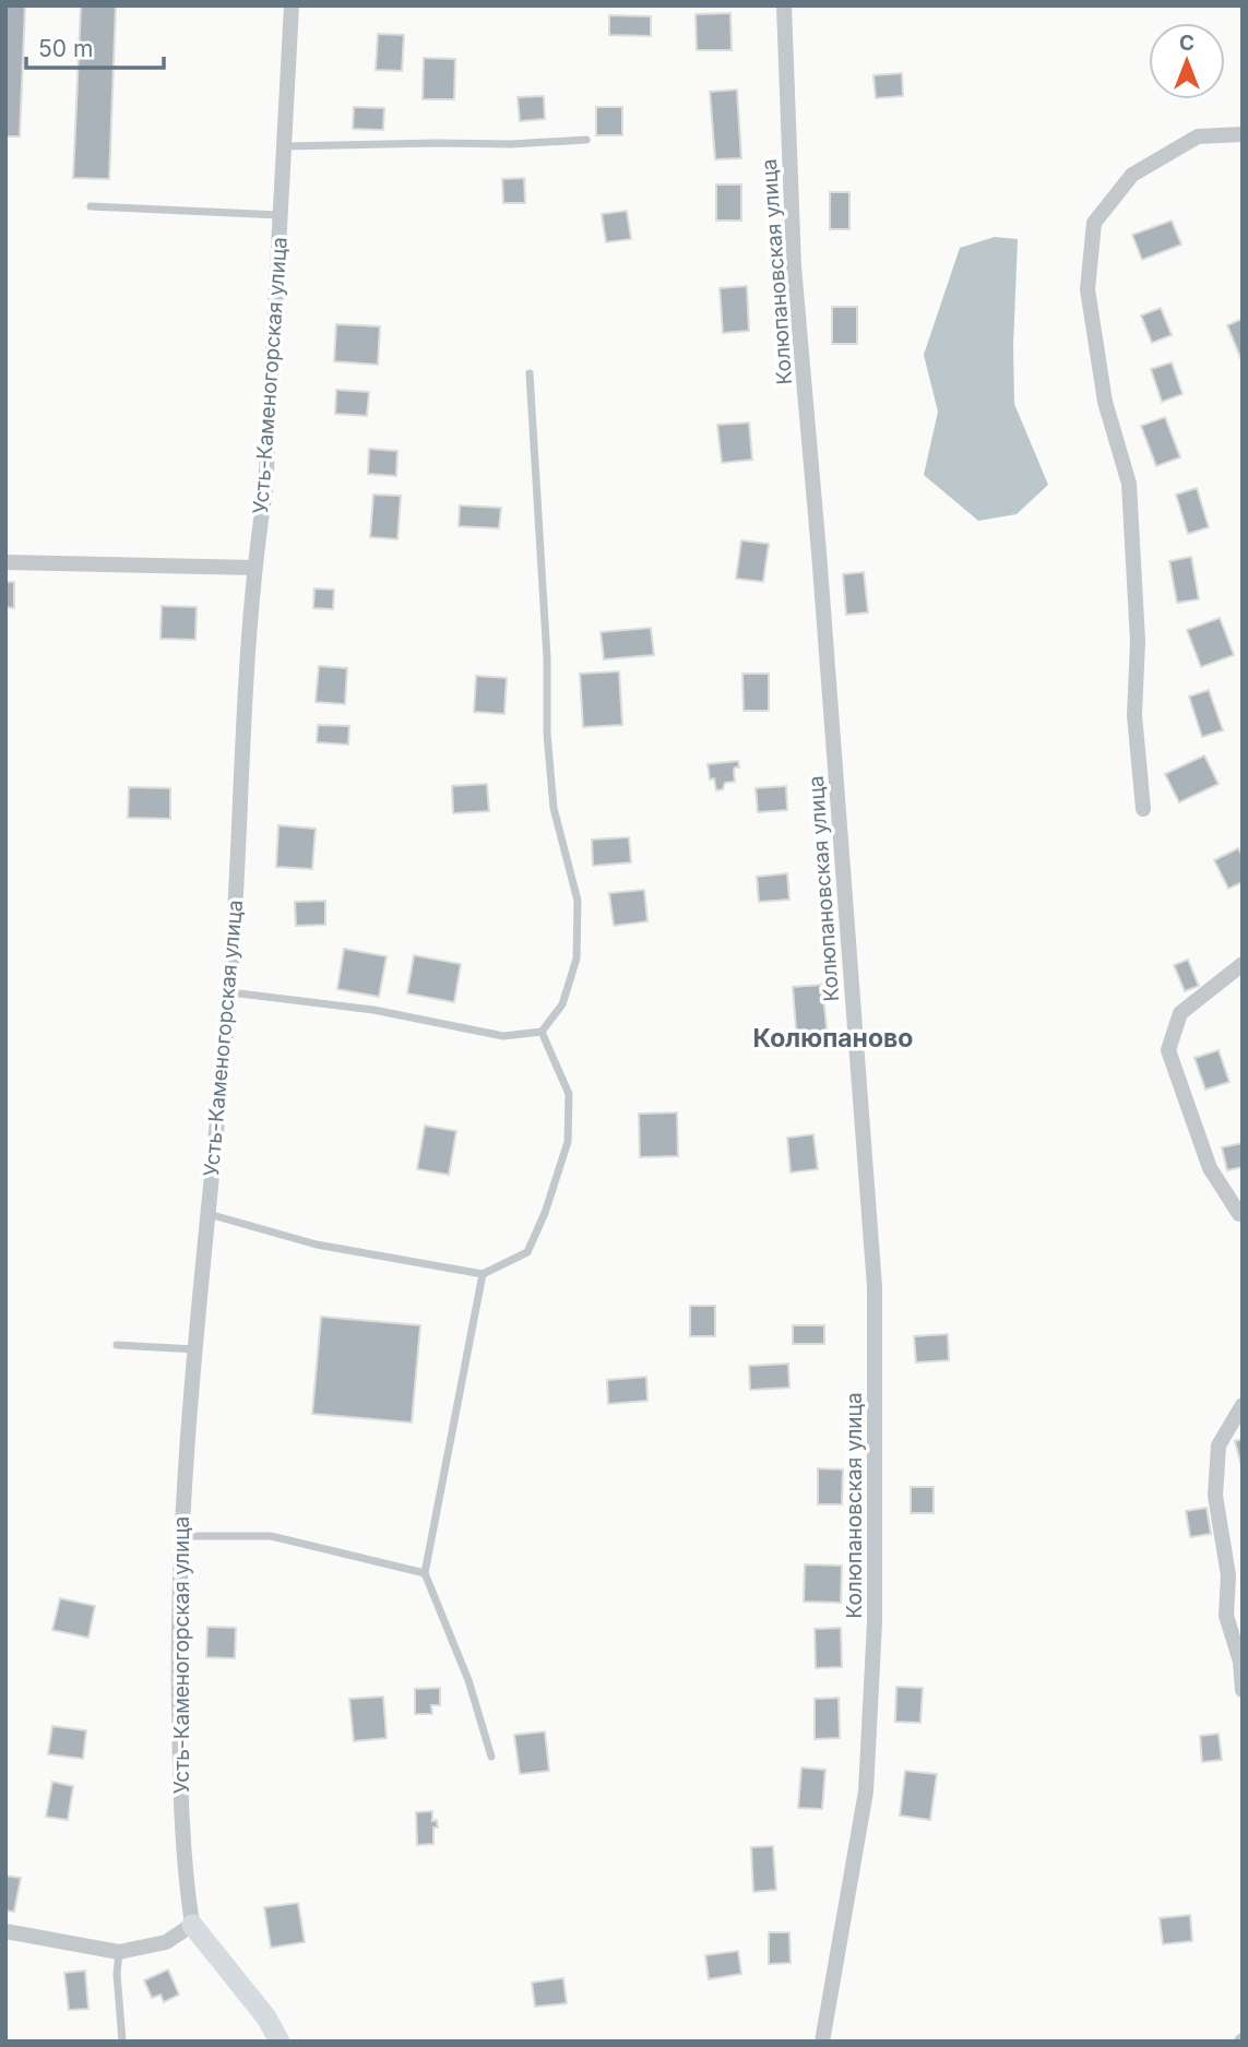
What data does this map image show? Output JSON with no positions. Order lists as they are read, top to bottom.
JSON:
{
  "streets": {
    "street": ["Колюпановская улица", "Усть-Каменогорская улица"]
  },
  "districts": ["Колюпаново"],
  "scale_bar": "50 m",
  "north": "top"
}
